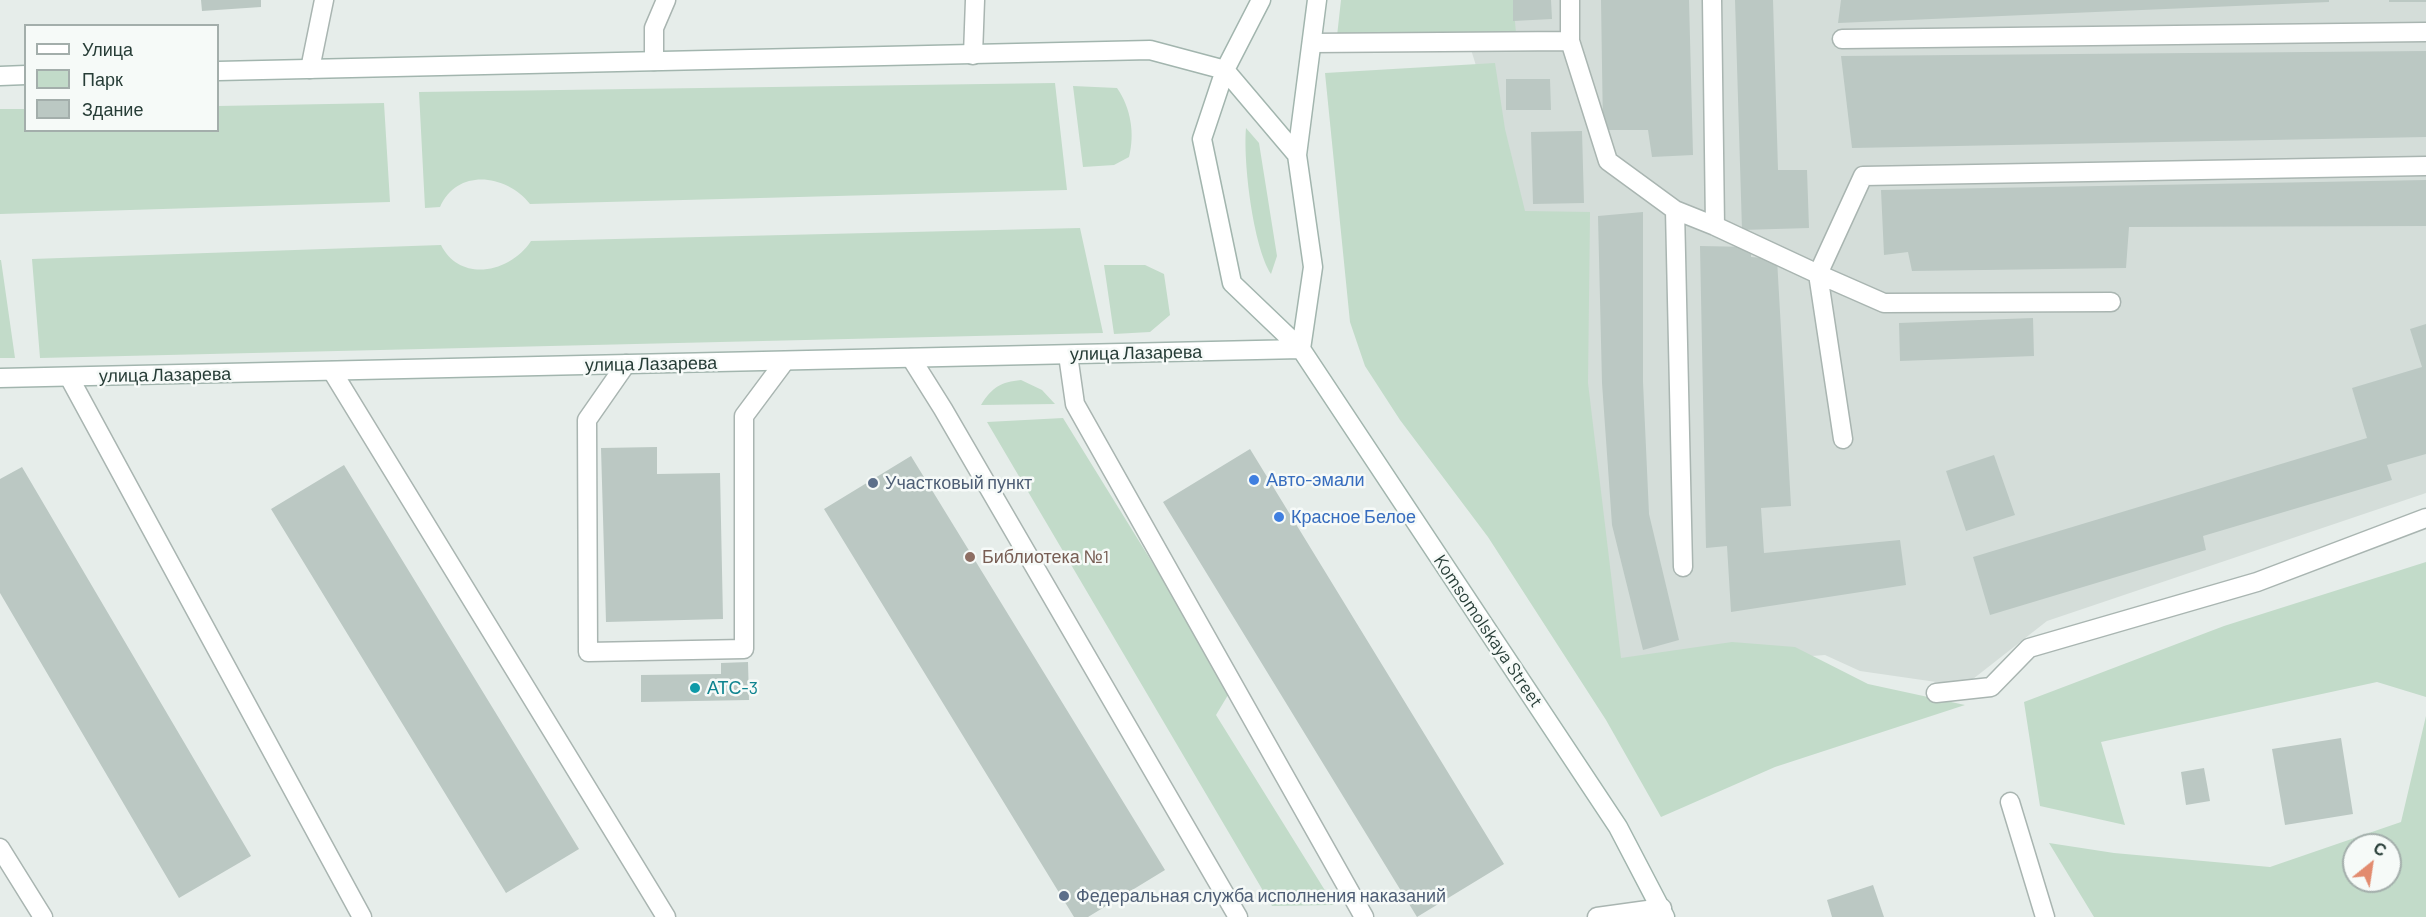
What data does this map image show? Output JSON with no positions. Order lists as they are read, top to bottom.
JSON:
{
  "streets": {
    "main road": ["улица Лазарева", "Komsomolskaya Street"]
  },
  "crossings": [
    ["улица Лазарева", "Komsomolskaya Street"]
  ],
  "places": [
    "Авто-эмали",
    "Участковый пункт",
    "Красное Белое",
    "Библиотека №1",
    "АТС-3",
    "Федеральная служба исполнения наказаний"
  ],
  "legend": ["Улица", "Парк", "Здание"],
  "north": "top right"
}
